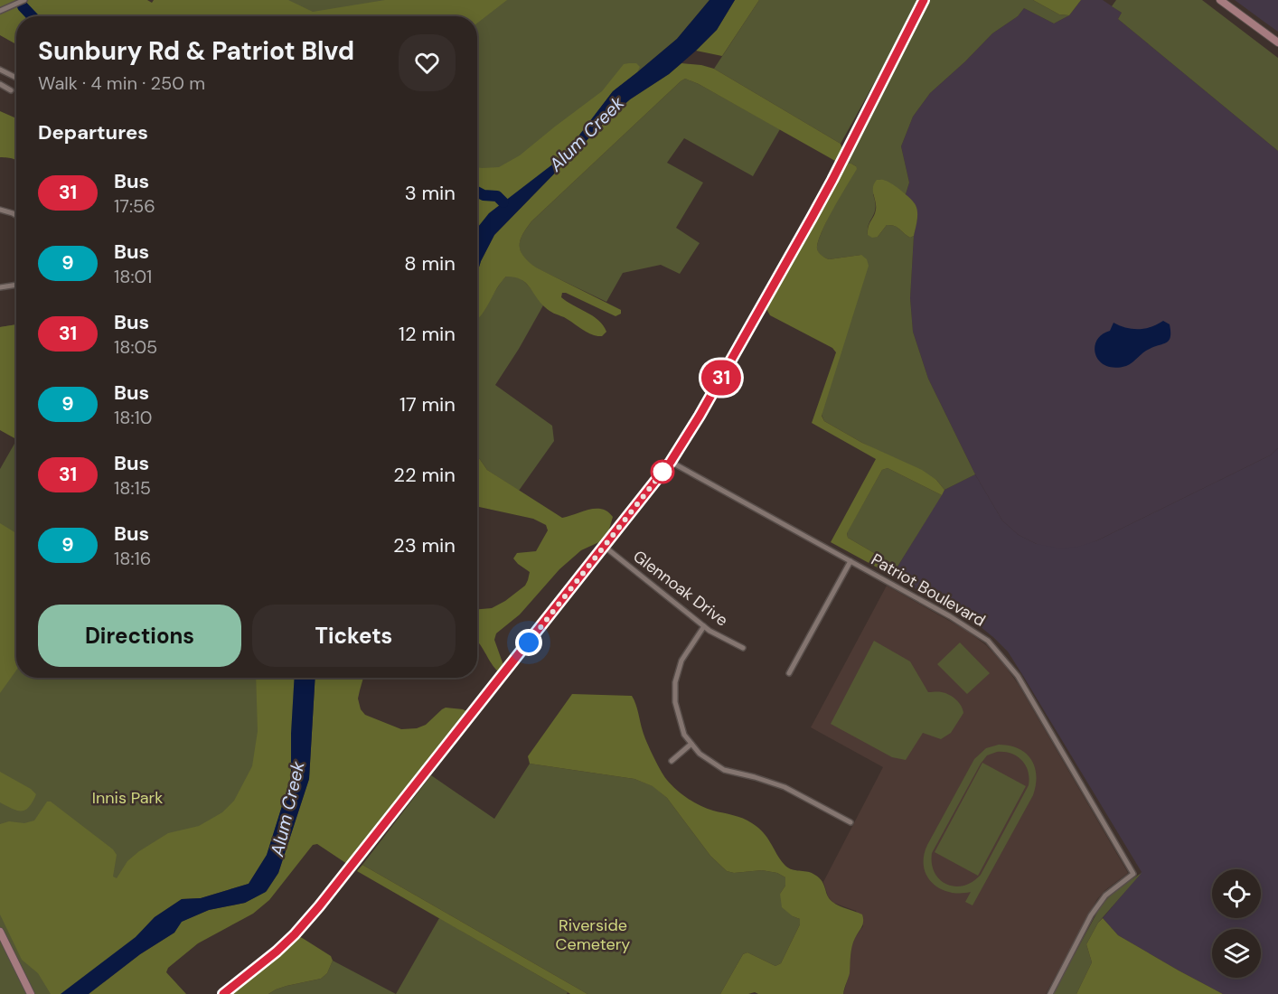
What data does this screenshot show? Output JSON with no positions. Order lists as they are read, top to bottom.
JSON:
{
  "streets": {
    "street": ["Glennoak Drive", "Patriot Boulevard"]
  },
  "water": ["Alum Creek"],
  "parks": ["Innis Park", "Riverside Cemetery"],
  "lines": ["bus line 31"],
  "page": {
    "on_map": "31",
    "heading": [
      ["Sunbury Rd & Patriot Blvd", "Walk · 4 min · 250 m"],
      "Departures"
    ],
    "list": [
      {
        "mark": "31",
        "name": "Bus",
        "note": "17:56",
        "value": "3 min"
      },
      {
        "mark": "9",
        "name": "Bus",
        "note": "18:01",
        "value": "8 min"
      },
      {
        "mark": "31",
        "name": "Bus",
        "note": "18:05",
        "value": "12 min"
      },
      {
        "mark": "9",
        "name": "Bus",
        "note": "18:10",
        "value": "17 min"
      },
      {
        "mark": "31",
        "name": "Bus",
        "note": "18:15",
        "value": "22 min"
      },
      {
        "mark": "9",
        "name": "Bus",
        "note": "18:16",
        "value": "23 min"
      }
    ],
    "buttons": ["Directions", "Tickets"]
  }
}
